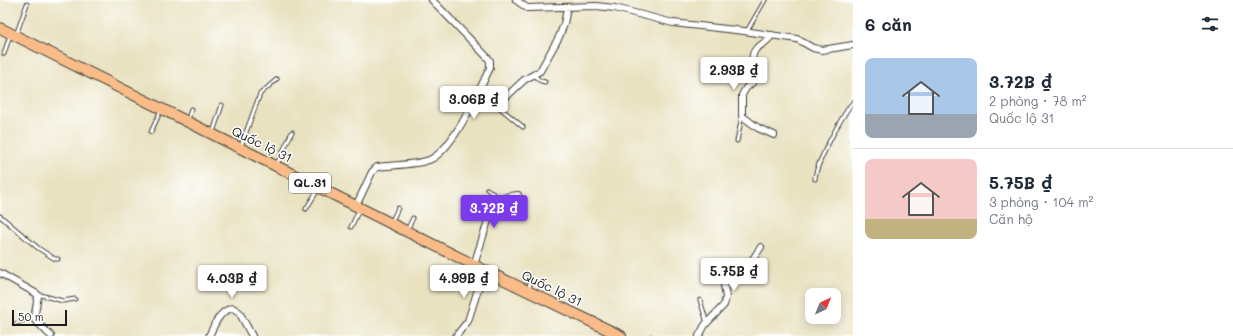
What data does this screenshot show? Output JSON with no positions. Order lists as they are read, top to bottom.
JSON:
{
  "streets": {
    "highway": ["Quốc lộ 31", "QL.31"]
  },
  "scale_bar": "50 m",
  "north": "top right",
  "page": {
    "heading": "6 căn",
    "list": [
      {
        "name": "3.72B ₫",
        "note": "2 phòng · 78 m² · Quốc lộ 31"
      },
      {
        "name": "5.75B ₫",
        "note": "3 phòng · 104 m² · Căn hộ"
      }
    ],
    "price": [
      "2.93B ₫",
      "3.06B ₫",
      "3.72B ₫",
      "5.75B ₫",
      "4.03B ₫",
      "4.99B ₫"
    ],
    "scale": "50 m"
  }
}
